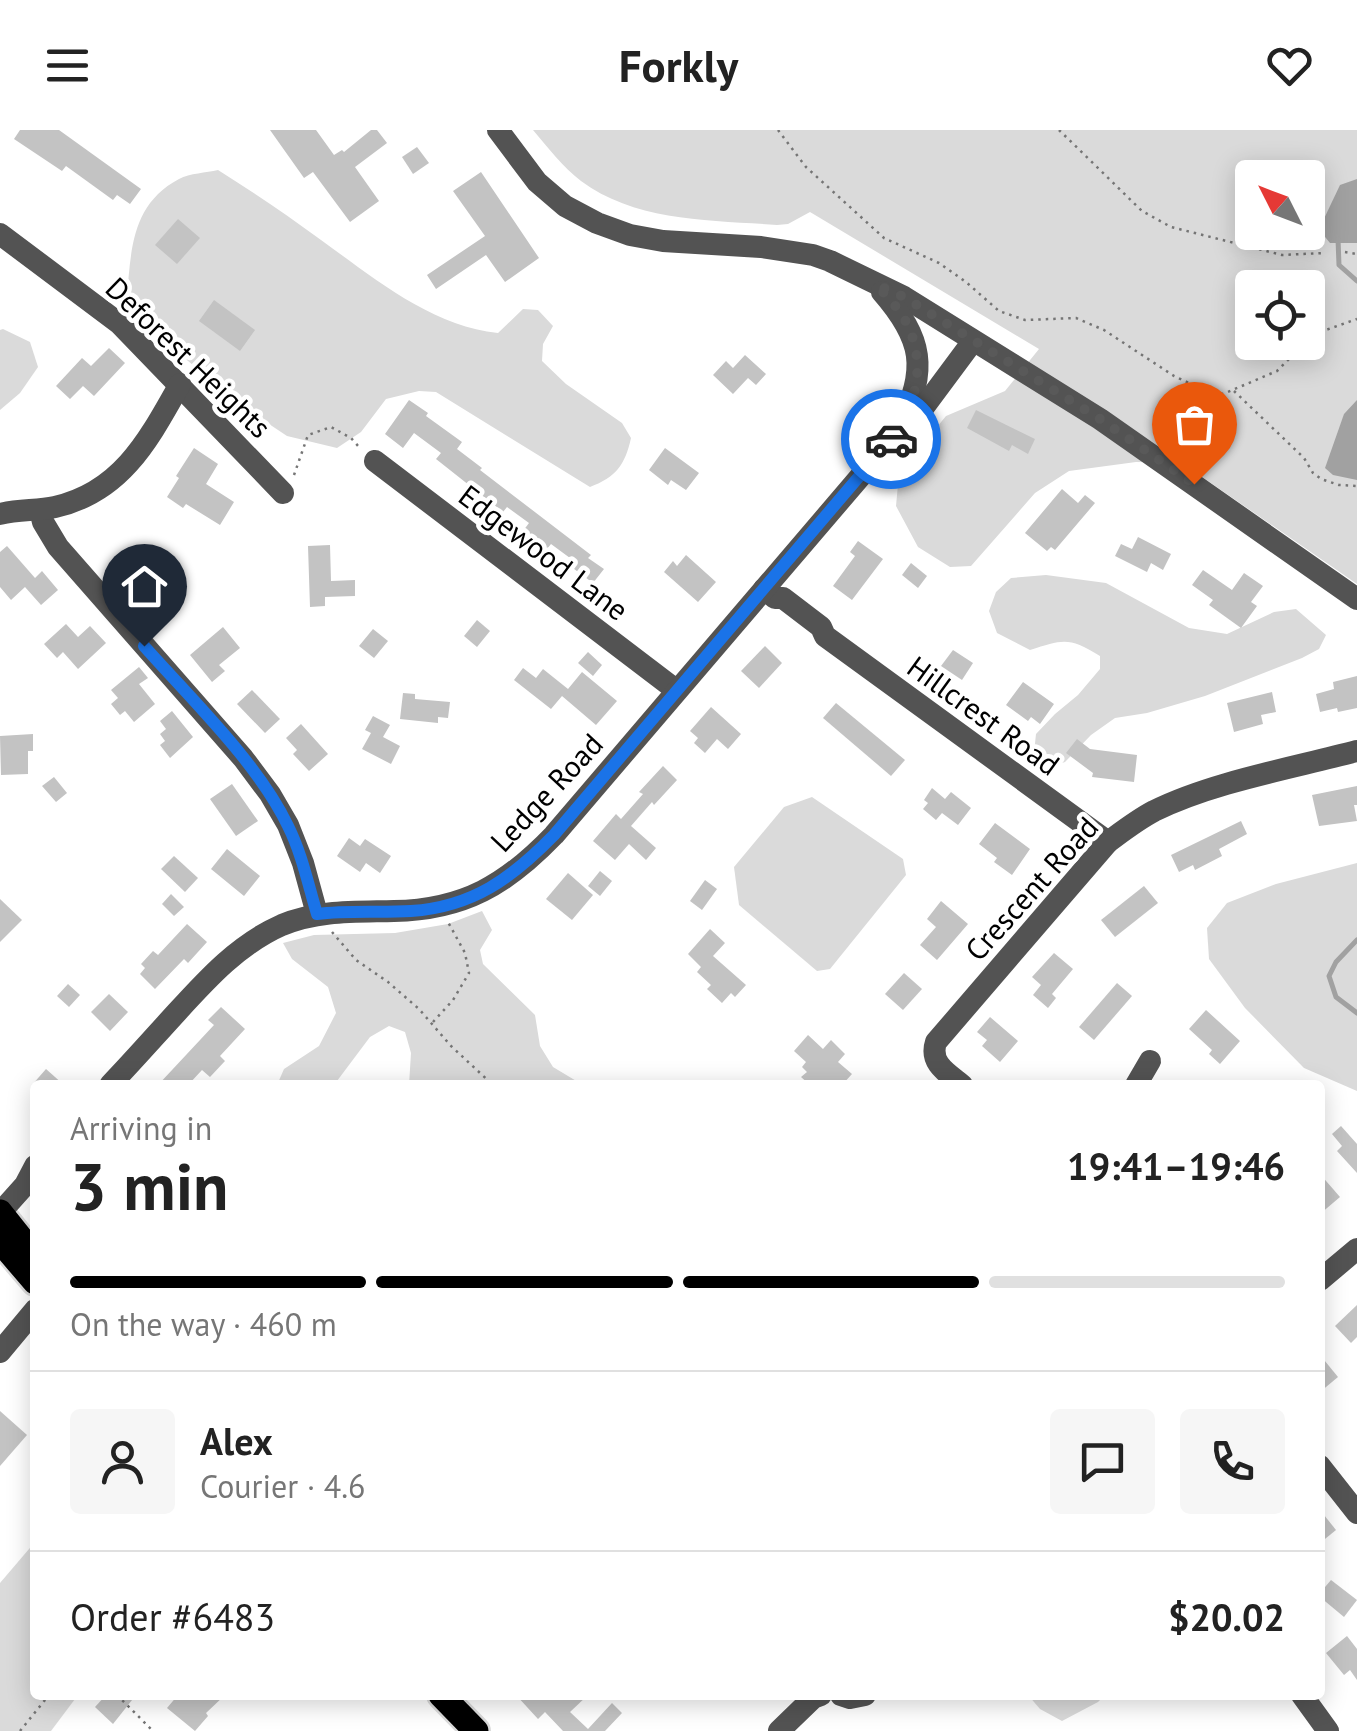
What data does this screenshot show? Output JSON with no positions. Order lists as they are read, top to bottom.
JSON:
{
  "streets": {
    "street": [
      "Deforest Heights",
      "Edgewood Lane",
      "Hillcrest Road",
      "Ledge Road",
      "Crescent Road"
    ]
  },
  "crossings": [
    ["Edgewood Lane", "Ledge Road"],
    ["Hillcrest Road", "Ledge Road"],
    ["Hillcrest Road", "Crescent Road"]
  ],
  "north": "top left",
  "page": {
    "header": "Forkly",
    "heading": ["3 min", "Arriving in", "19:41–19:46"],
    "panel": [
      "Alex",
      "Courier · 4.6",
      "Order #6483",
      "$20.02"
    ],
    "bar": "On the way · 460 m"
  }
}
